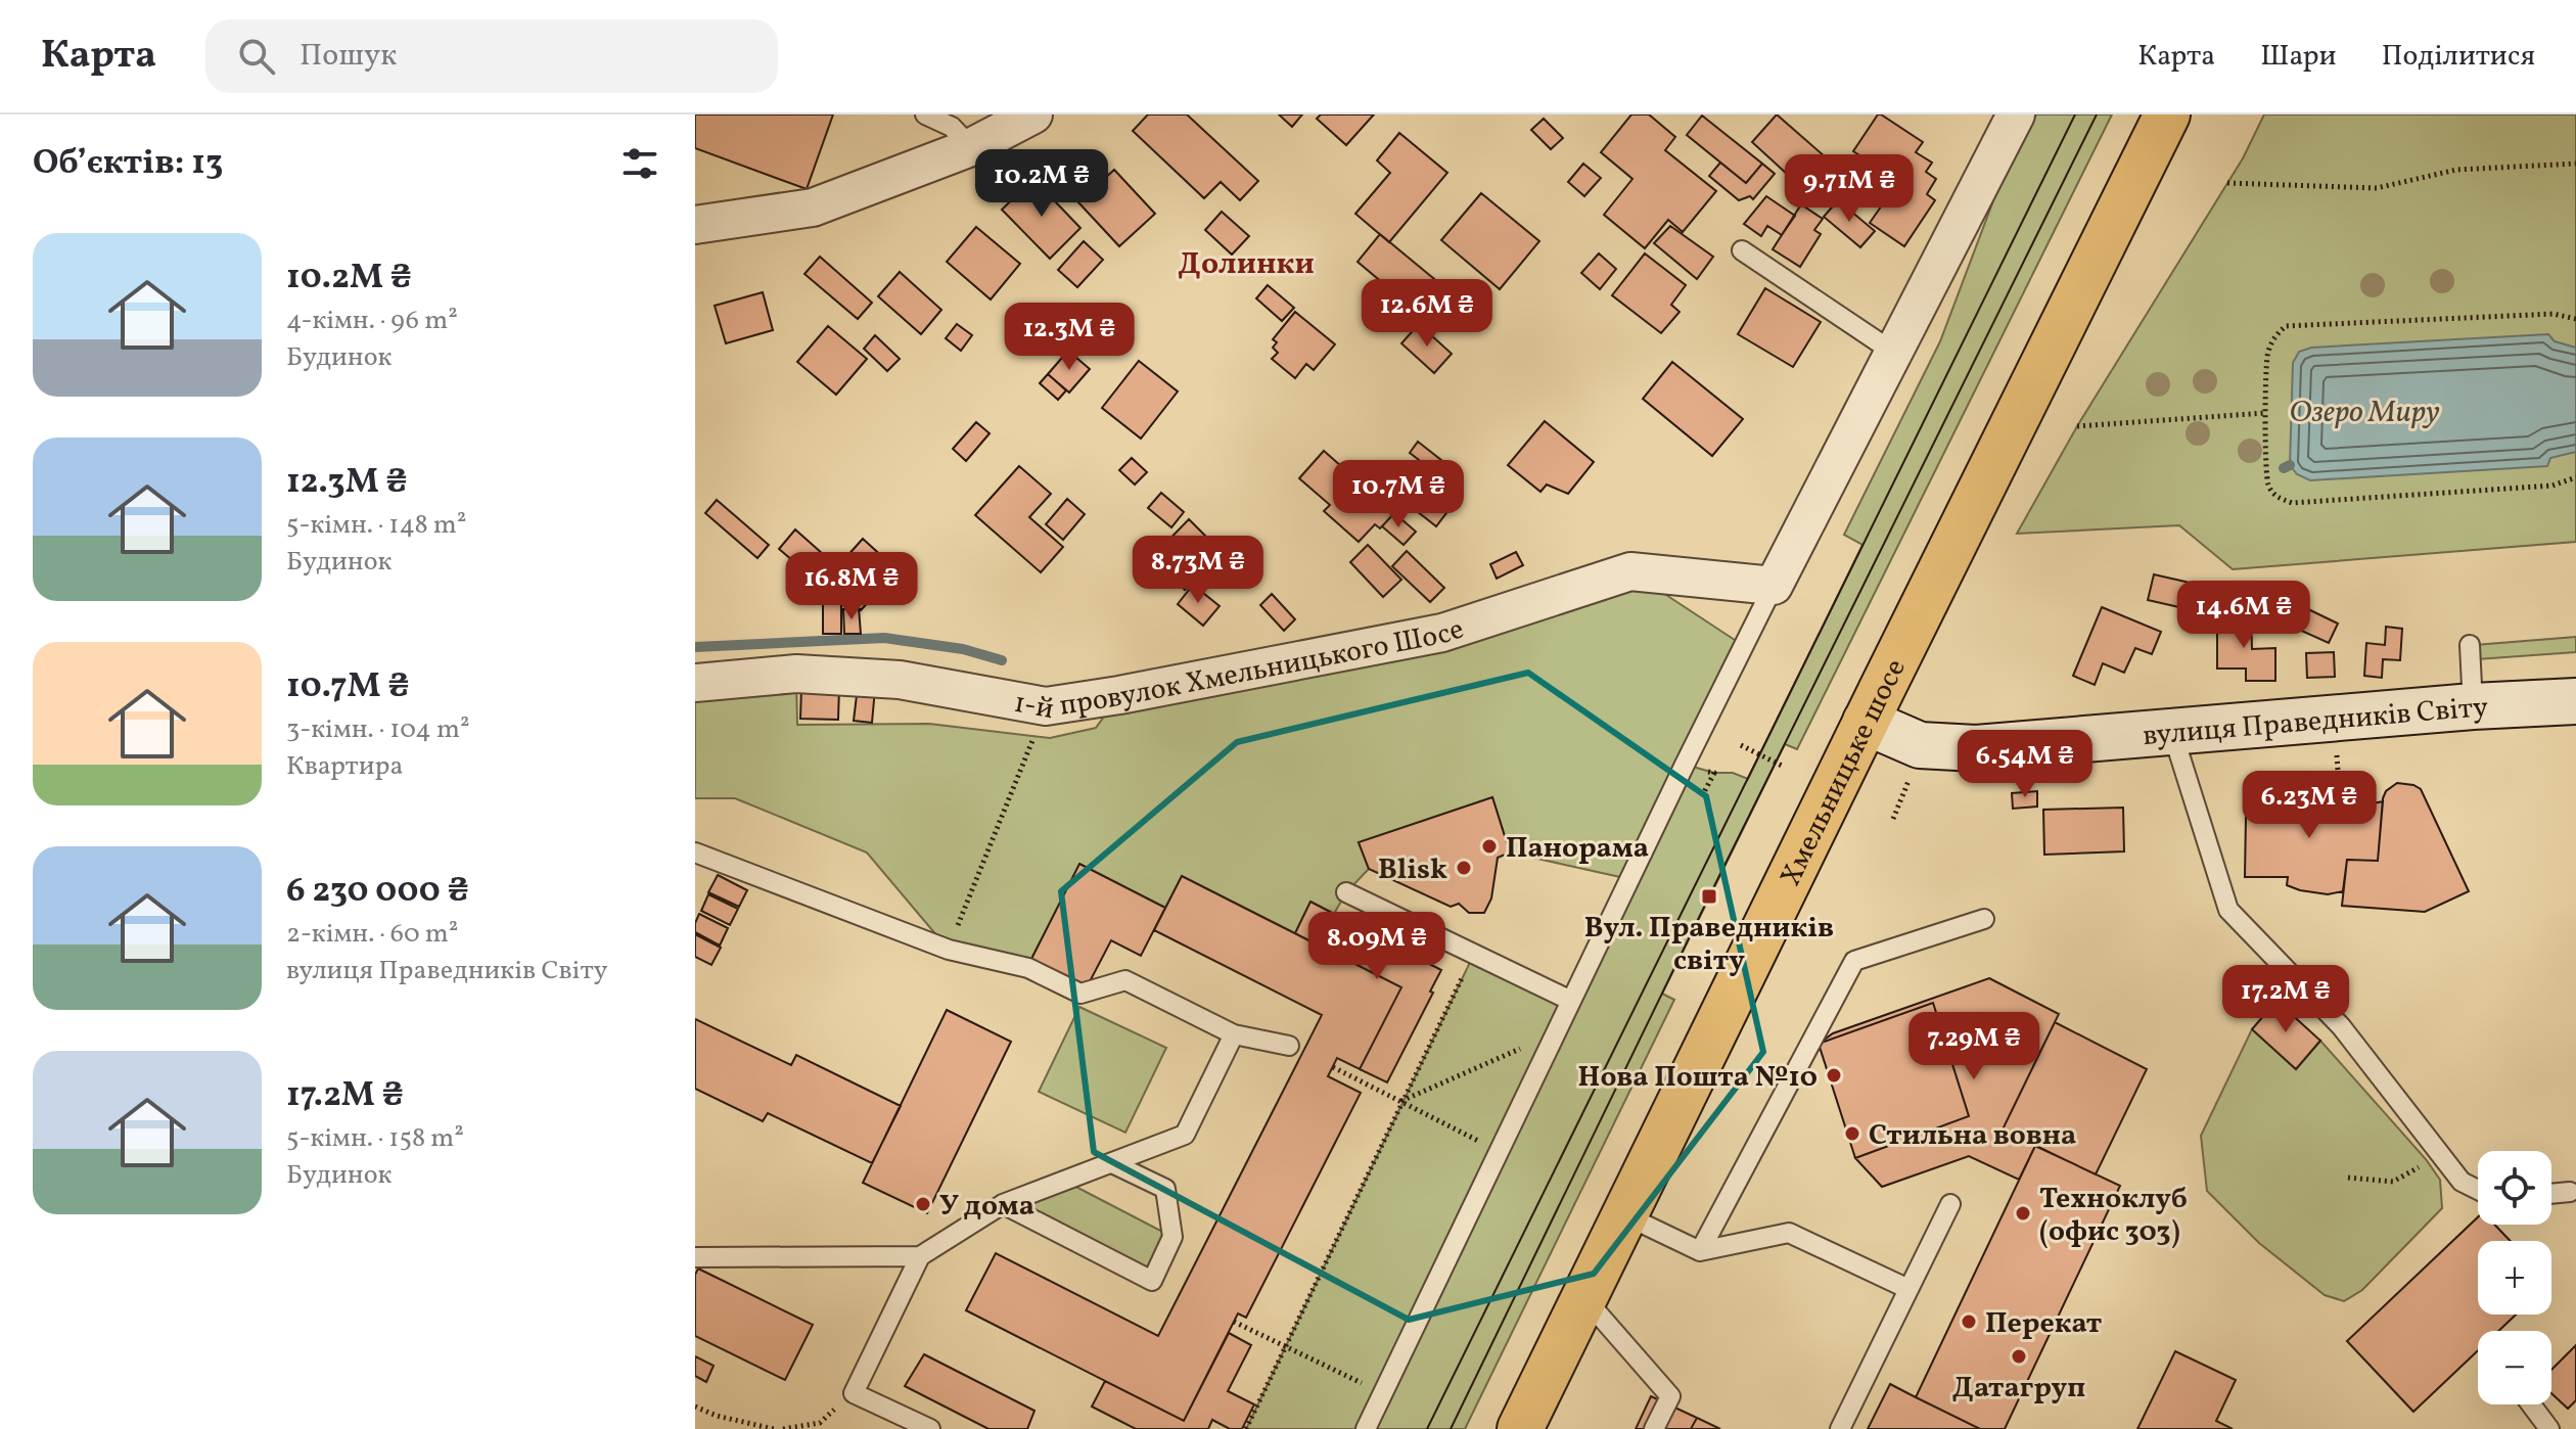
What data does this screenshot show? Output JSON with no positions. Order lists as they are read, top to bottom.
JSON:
{
  "streets": {
    "main road": ["вулиця Праведників Світу", "Хмельницьке шосе"],
    "street": ["1-й провулок Хмельницького Шосе"]
  },
  "crossings": [
    ["вулиця Праведників Світу", "Хмельницьке шосе"]
  ],
  "districts": ["Долинки"],
  "water": ["Озеро Миру"],
  "places": {
    "other": [
      "Панорама",
      "Blisk",
      "Нова Пошта №10",
      "Стильна вовна",
      "У дома",
      "Техноклуб (офис 303)",
      "Перекат",
      "Датагруп"
    ],
    "transit": ["Вул. Праведників світу"]
  },
  "page": {
    "header": "Карта",
    "search": "Пошук",
    "nav": ["Карта", "Шари", "Поділитися"],
    "heading": "Об’єктів: 13",
    "price": [
      "10.2M ₴",
      "9.71M ₴",
      "12.6M ₴",
      "12.3M ₴",
      "10.7M ₴",
      "8.73M ₴",
      "16.8M ₴",
      "14.6M ₴",
      "6.54M ₴",
      "6.23M ₴",
      "8.09M ₴",
      "17.2M ₴",
      "7.29M ₴"
    ],
    "list": [
      {
        "name": "10.2M ₴",
        "note": "4-кімн. · 96 m² · Будинок"
      },
      {
        "name": "12.3M ₴",
        "note": "5-кімн. · 148 m² · Будинок"
      },
      {
        "name": "10.7M ₴",
        "note": "3-кімн. · 104 m² · Квартира"
      },
      {
        "name": "6 230 000 ₴",
        "note": "2-кімн. · 60 m² · вулиця Праведників Світу"
      },
      {
        "name": "17.2M ₴",
        "note": "5-кімн. · 158 m² · Будинок"
      }
    ],
    "map_buttons": ["+", "−"]
  }
}
